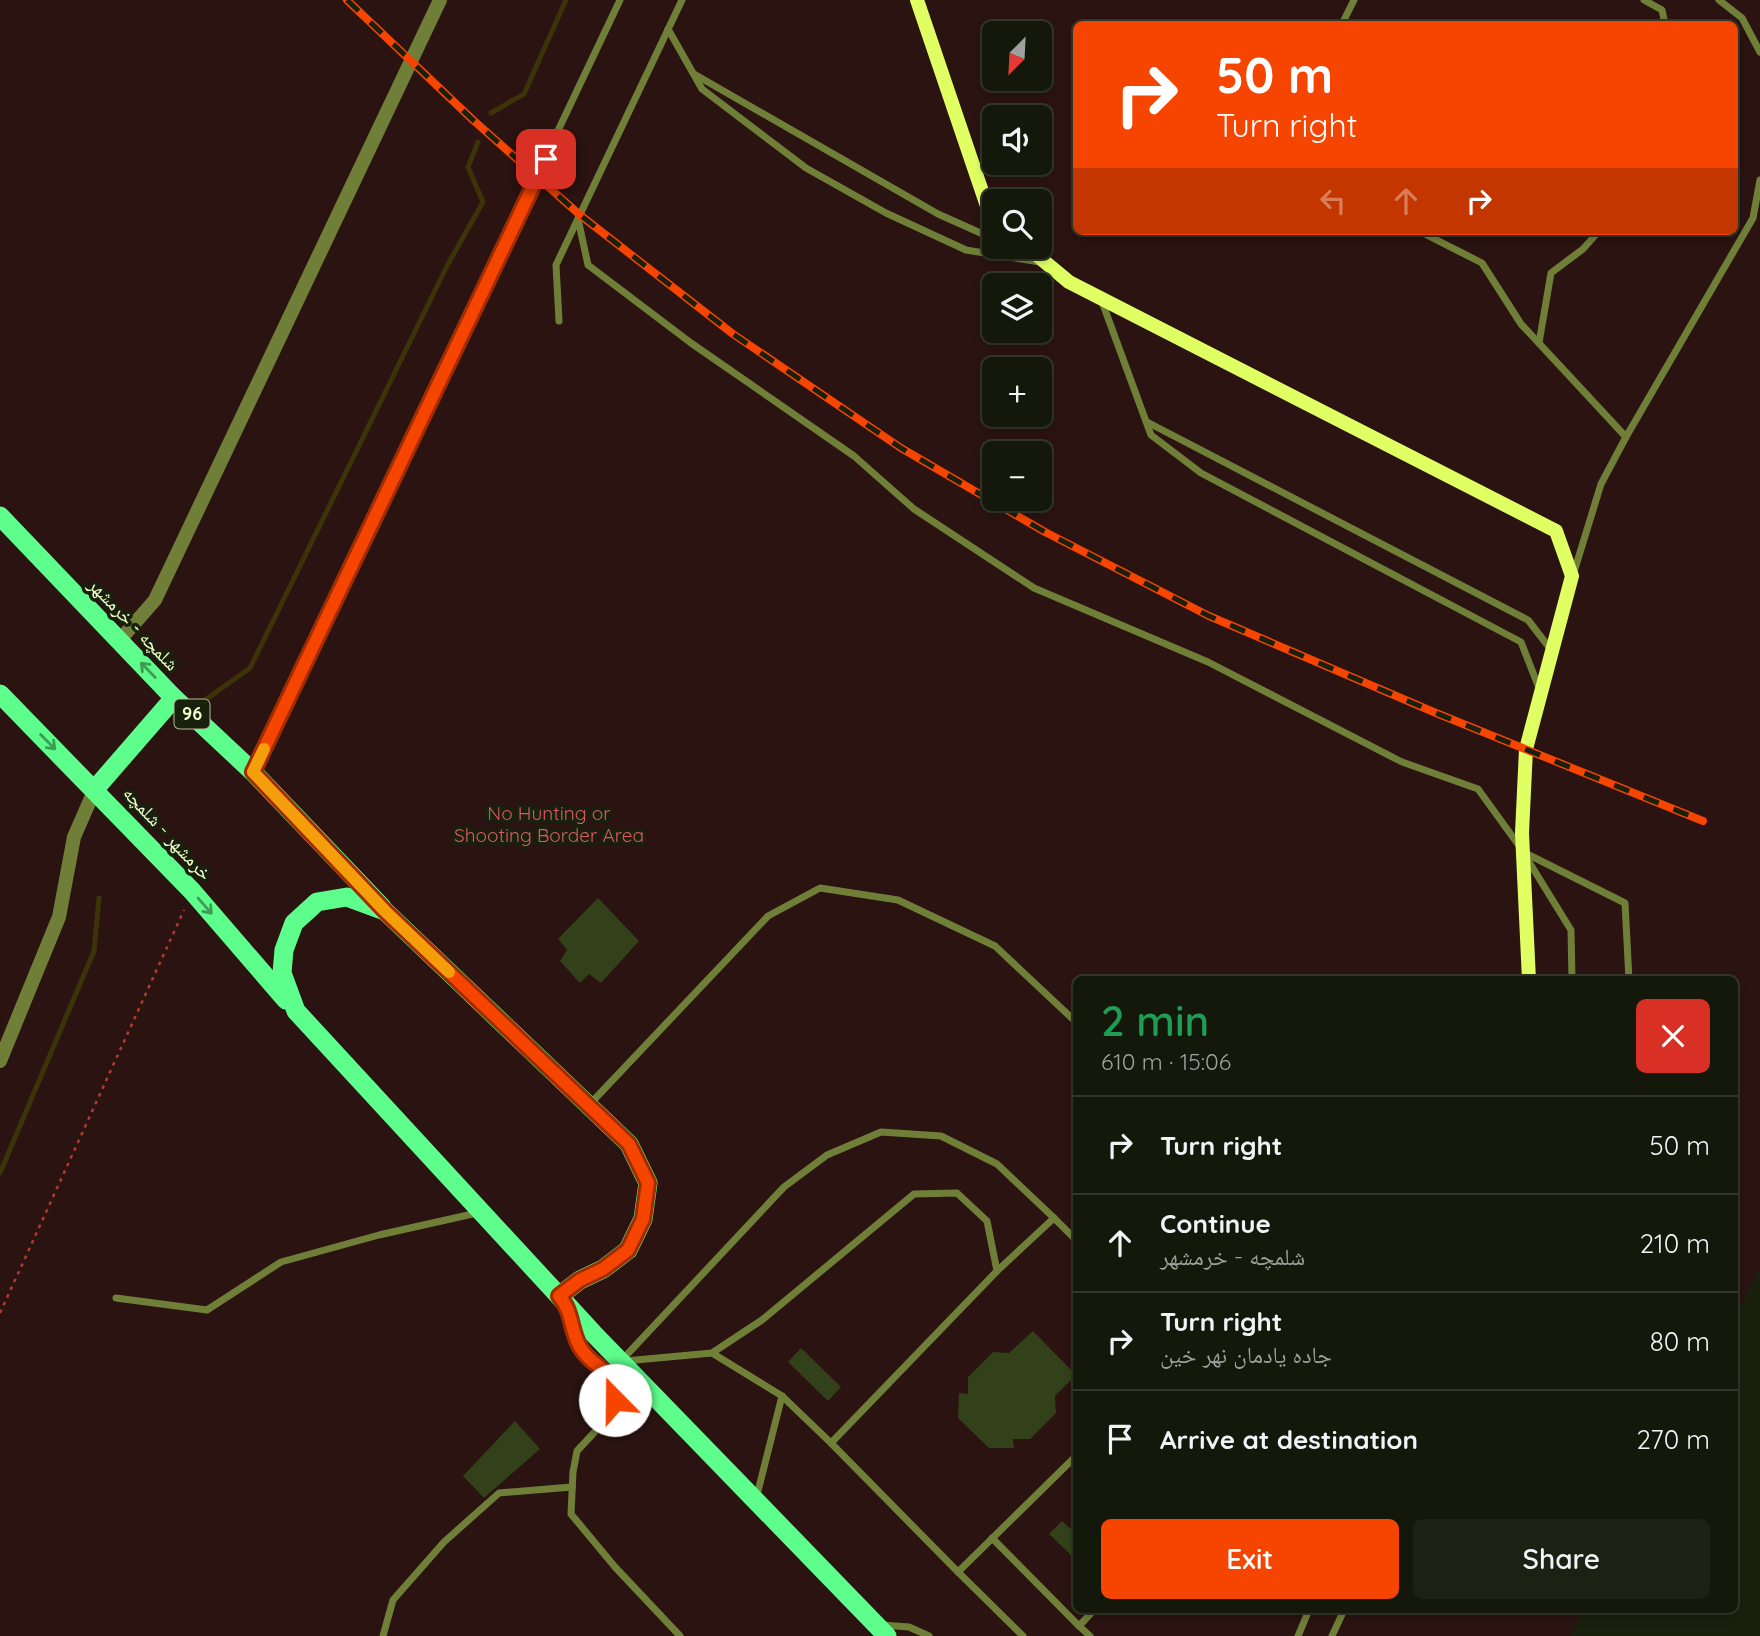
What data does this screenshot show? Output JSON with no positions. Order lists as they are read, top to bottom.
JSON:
{
  "streets": {
    "highway": ["شلمچه - خرمشهر", "96", "خرمشهر - شلمچه"]
  },
  "crossings": [
    ["شلمچه - خرمشهر", "96"],
    ["96", "خرمشهر - شلمچه"]
  ],
  "one_way": ["خرمشهر - شلمچه"],
  "parks": ["No Hunting or Shooting Border Area"],
  "north": "bottom left",
  "page": {
    "map_buttons": ["+", "−"],
    "turn": ["50 m", "Turn right"],
    "heading": ["2 min", "610 m · 15:06"],
    "list": [
      {
        "name": "Turn right",
        "value": "50 m"
      },
      {
        "name": "Continue",
        "note": "شلمچه - خرمشهر",
        "value": "210 m"
      },
      {
        "name": "Turn right",
        "note": "جاده یادمان نهر خین",
        "value": "80 m"
      },
      {
        "name": "Arrive at destination",
        "value": "270 m"
      }
    ],
    "buttons": ["Exit", "Share"]
  }
}
